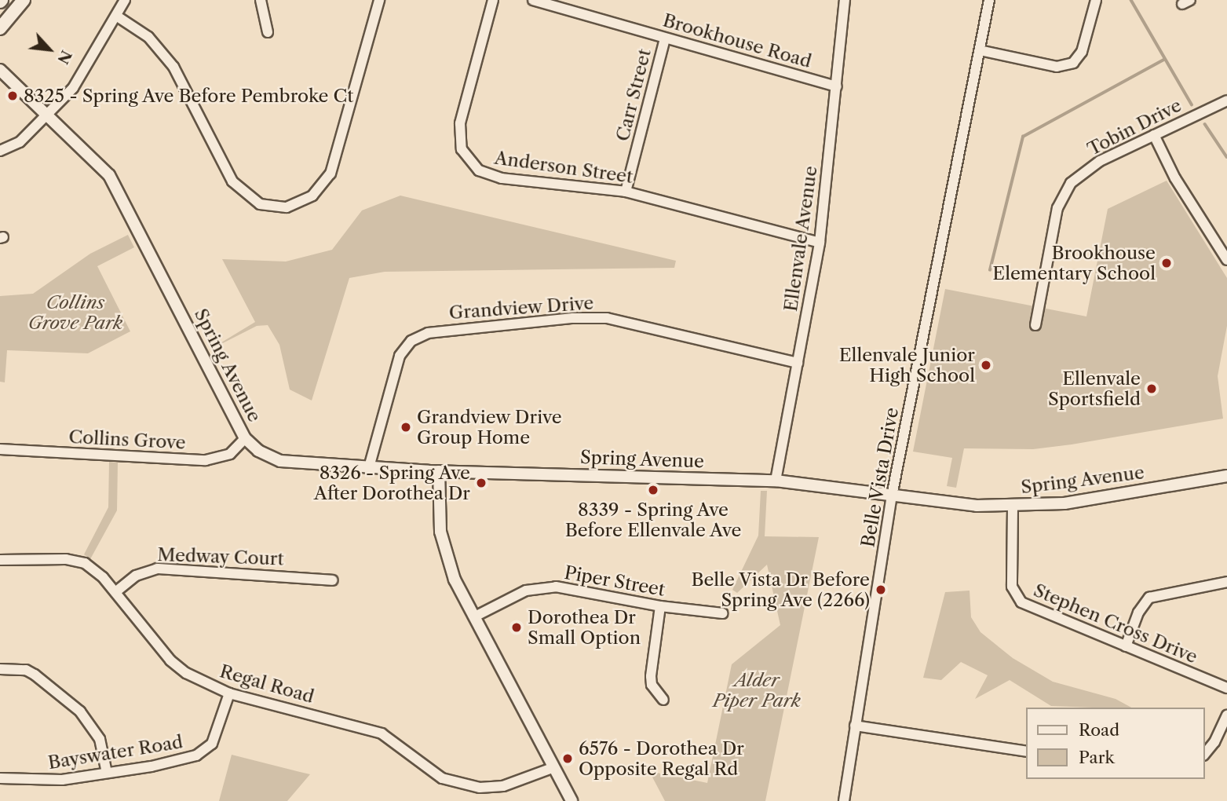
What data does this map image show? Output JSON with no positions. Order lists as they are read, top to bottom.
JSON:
{
  "streets": {
    "street": [
      "Brookhouse Road",
      "Carr Street",
      "Tobin Drive",
      "Anderson Street",
      "Ellenvale Avenue",
      "Grandview Drive",
      "Spring Avenue",
      "Collins Grove",
      "Belle Vista Drive",
      "Medway Court",
      "Piper Street",
      "Stephen Cross Drive",
      "Regal Road",
      "Bayswater Road"
    ]
  },
  "crossings": [
    ["Brookhouse Road", "Carr Street"],
    ["Brookhouse Road", "Ellenvale Avenue"],
    ["Carr Street", "Anderson Street"],
    ["Anderson Street", "Ellenvale Avenue"],
    ["Ellenvale Avenue", "Grandview Drive"],
    ["Ellenvale Avenue", "Spring Avenue"],
    ["Grandview Drive", "Spring Avenue"],
    ["Spring Avenue", "Collins Grove"],
    ["Spring Avenue", "Belle Vista Drive"],
    ["Spring Avenue", "Stephen Cross Drive"],
    ["Medway Court", "Regal Road"],
    ["Regal Road", "Bayswater Road"]
  ],
  "parks": ["Collins Grove Park", "Alder Piper Park"],
  "places": [
    "8325 - Spring Ave Before Pembroke Ct",
    "Brookhouse Elementary School",
    "Ellenvale Junior High School",
    "Ellenvale Sportsfield",
    "Grandview Drive Group Home",
    "8326 - Spring Ave After Dorothea Dr",
    "8339 - Spring Ave Before Ellenvale Ave",
    "Belle Vista Dr Before Spring Ave (2266)",
    "Dorothea Dr Small Option",
    "6576 - Dorothea Dr Opposite Regal Rd"
  ],
  "legend": ["Road", "Park"],
  "north": "bottom right"
}
